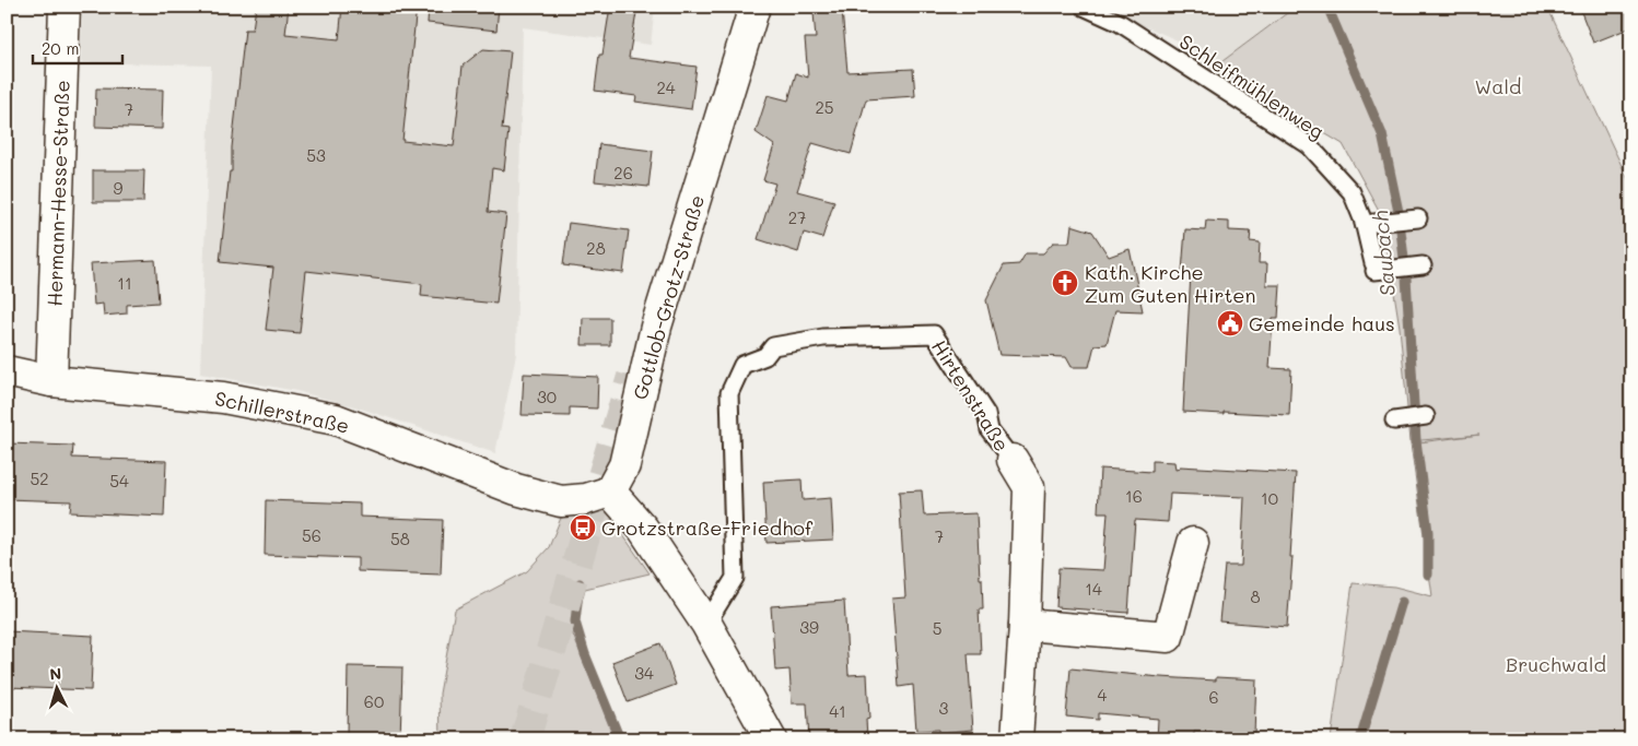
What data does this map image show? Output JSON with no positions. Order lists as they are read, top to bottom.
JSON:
{
  "streets": {
    "street": [
      "Hermann-Hesse-Straße",
      "Gottlob-Grotz-Straße",
      "Hirtenstraße",
      "Schillerstraße"
    ],
    "lane": ["Schleifmühlenweg"]
  },
  "crossings": [
    ["Hermann-Hesse-Straße", "Schillerstraße"],
    ["Gottlob-Grotz-Straße", "Schillerstraße"]
  ],
  "water": ["Saubach"],
  "parks": ["Wald", "Bruchwald"],
  "places": {
    "church": ["Kath. Kirche Zum Guten Hirten"],
    "public building": ["Gemeinde haus"],
    "bus stop": ["Grotzstraße-Friedhof"]
  },
  "house_numbers": [
    "24",
    "25",
    "7",
    "53",
    "26",
    "9",
    "27",
    "28",
    "11",
    "30",
    "52",
    "54",
    "16",
    "10",
    "56",
    "7",
    "58",
    "14",
    "8",
    "39",
    "5",
    "34",
    "4",
    "6",
    "60",
    "3",
    "41"
  ],
  "scale_bar": "20 m",
  "north": "top"
}
